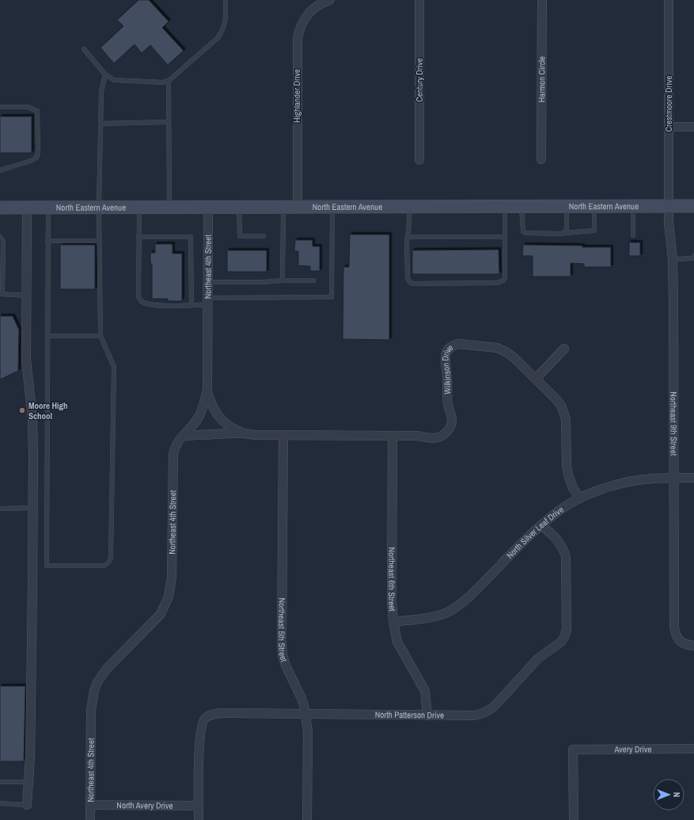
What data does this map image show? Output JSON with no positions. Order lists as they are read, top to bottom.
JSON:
{
  "streets": {
    "main road": ["North Eastern Avenue"],
    "street": [
      "Harmon Circle",
      "Century Drive",
      "Highlander Drive",
      "Crestmoore Drive",
      "Northeast 4th Street",
      "Wilkinson Drive",
      "Northeast 9th Street",
      "North Silver Leaf Drive",
      "Northeast 6th Street",
      "Northeast 5th Street",
      "North Patterson Drive",
      "Avery Drive",
      "North Avery Drive"
    ]
  },
  "crossings": [
    ["Highlander Drive", "North Eastern Avenue"],
    ["Crestmoore Drive", "North Eastern Avenue"],
    ["Crestmoore Drive", "Northeast 9th Street"],
    ["North Eastern Avenue", "Northeast 4th Street"],
    ["North Eastern Avenue", "Northeast 9th Street"],
    ["Northeast 4th Street", "Wilkinson Drive"],
    ["Northeast 4th Street", "North Avery Drive"],
    ["Wilkinson Drive", "North Silver Leaf Drive"],
    ["Wilkinson Drive", "Northeast 6th Street"],
    ["Wilkinson Drive", "Northeast 5th Street"],
    ["Northeast 9th Street", "North Silver Leaf Drive"],
    ["North Silver Leaf Drive", "Northeast 6th Street"],
    ["North Silver Leaf Drive", "North Patterson Drive"],
    ["Northeast 6th Street", "North Patterson Drive"],
    ["Northeast 5th Street", "North Patterson Drive"],
    ["North Patterson Drive", "North Avery Drive"]
  ],
  "places": ["Moore High School"],
  "north": "right"
}
